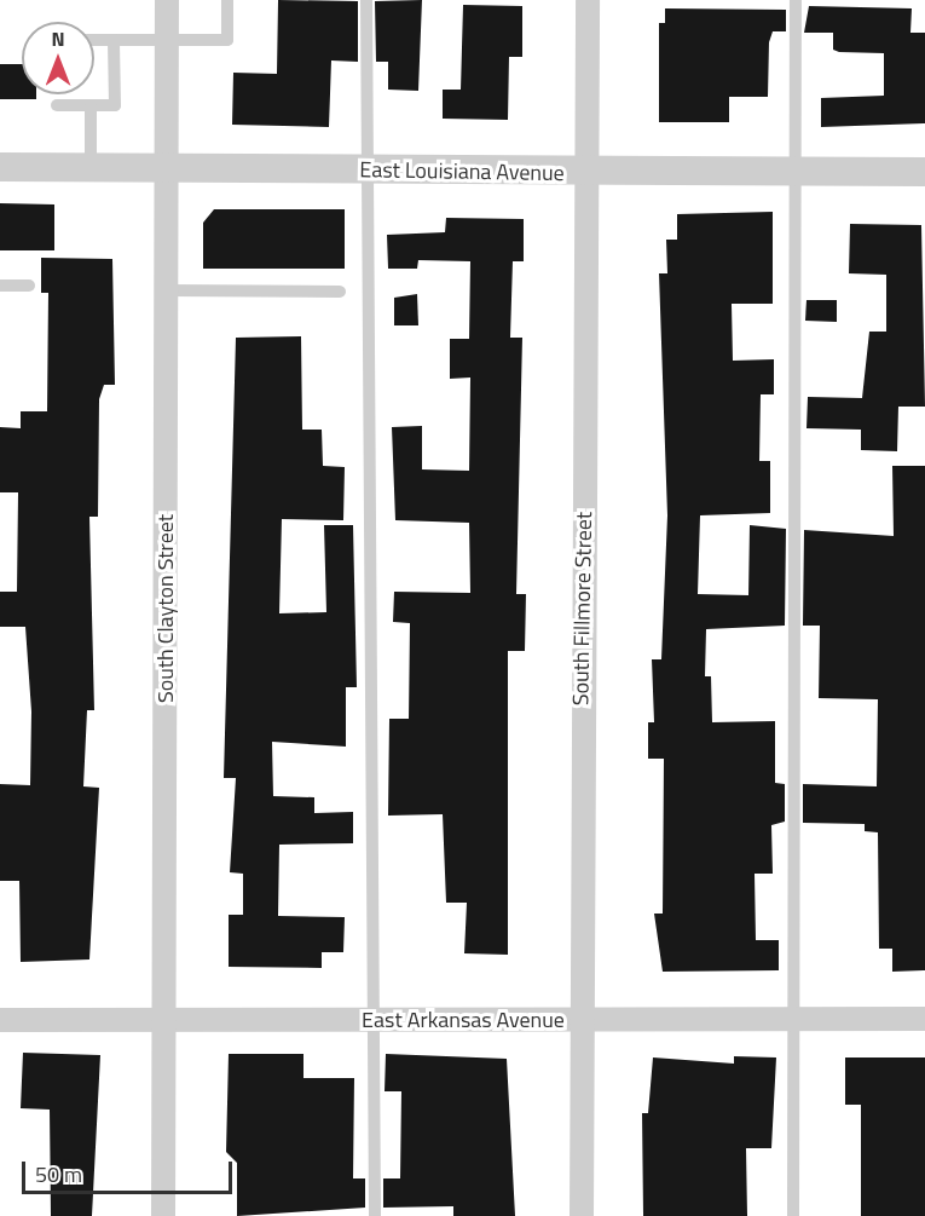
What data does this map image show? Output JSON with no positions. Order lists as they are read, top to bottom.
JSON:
{
  "streets": {
    "street": [
      "East Louisiana Avenue",
      "South Clayton Street",
      "South Fillmore Street",
      "East Arkansas Avenue"
    ]
  },
  "crossings": [
    ["East Louisiana Avenue", "South Clayton Street"],
    ["East Louisiana Avenue", "South Fillmore Street"],
    ["South Clayton Street", "East Arkansas Avenue"],
    ["South Fillmore Street", "East Arkansas Avenue"]
  ],
  "scale_bar": "50 m",
  "north": "top"
}
